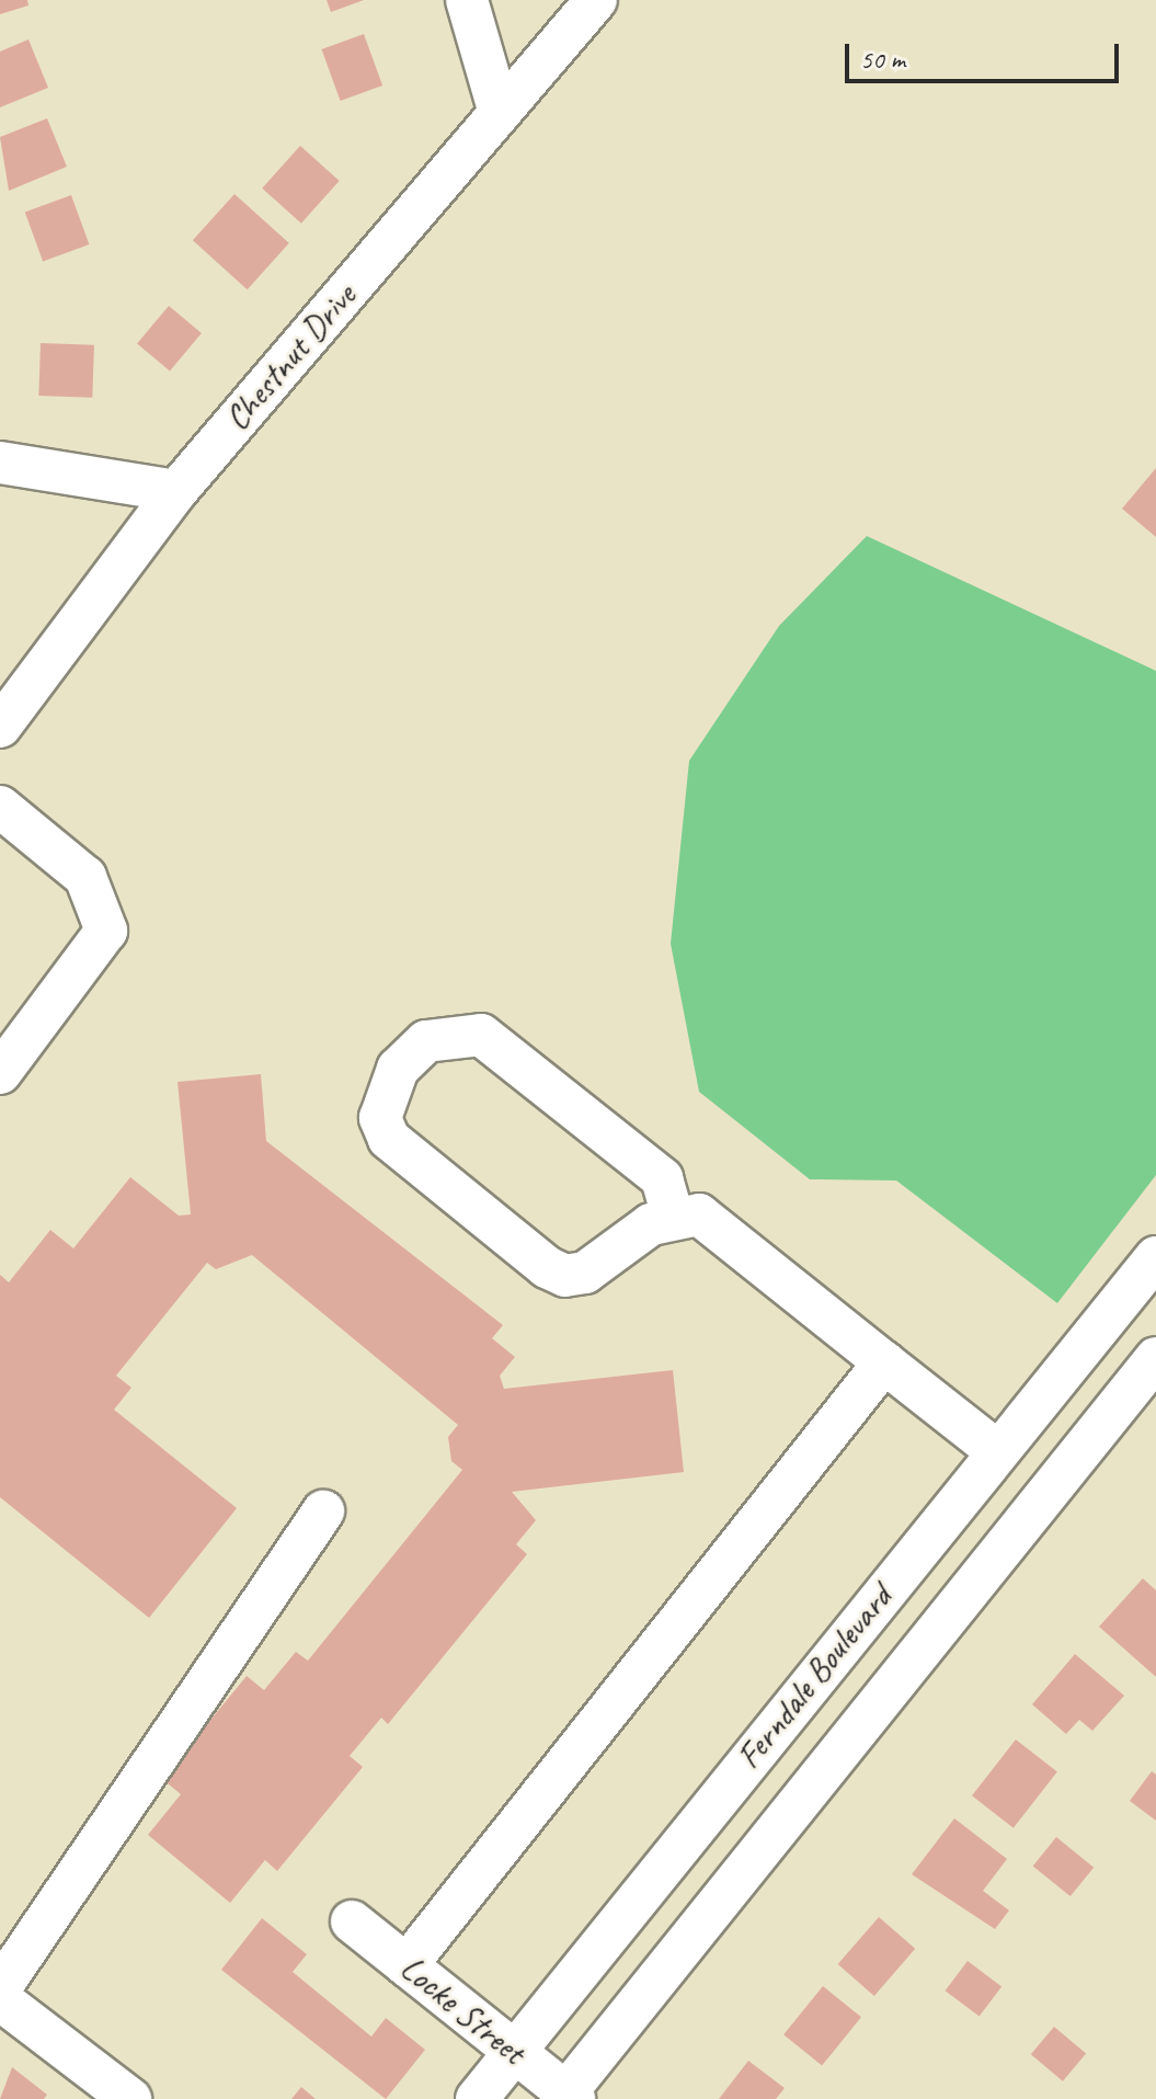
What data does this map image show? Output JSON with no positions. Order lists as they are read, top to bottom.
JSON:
{
  "streets": {
    "street": ["Chestnut Drive", "Ferndale Boulevard", "Locke Street"]
  },
  "crossings": [
    ["Ferndale Boulevard", "Locke Street"]
  ],
  "scale_bar": "50 m"
}
